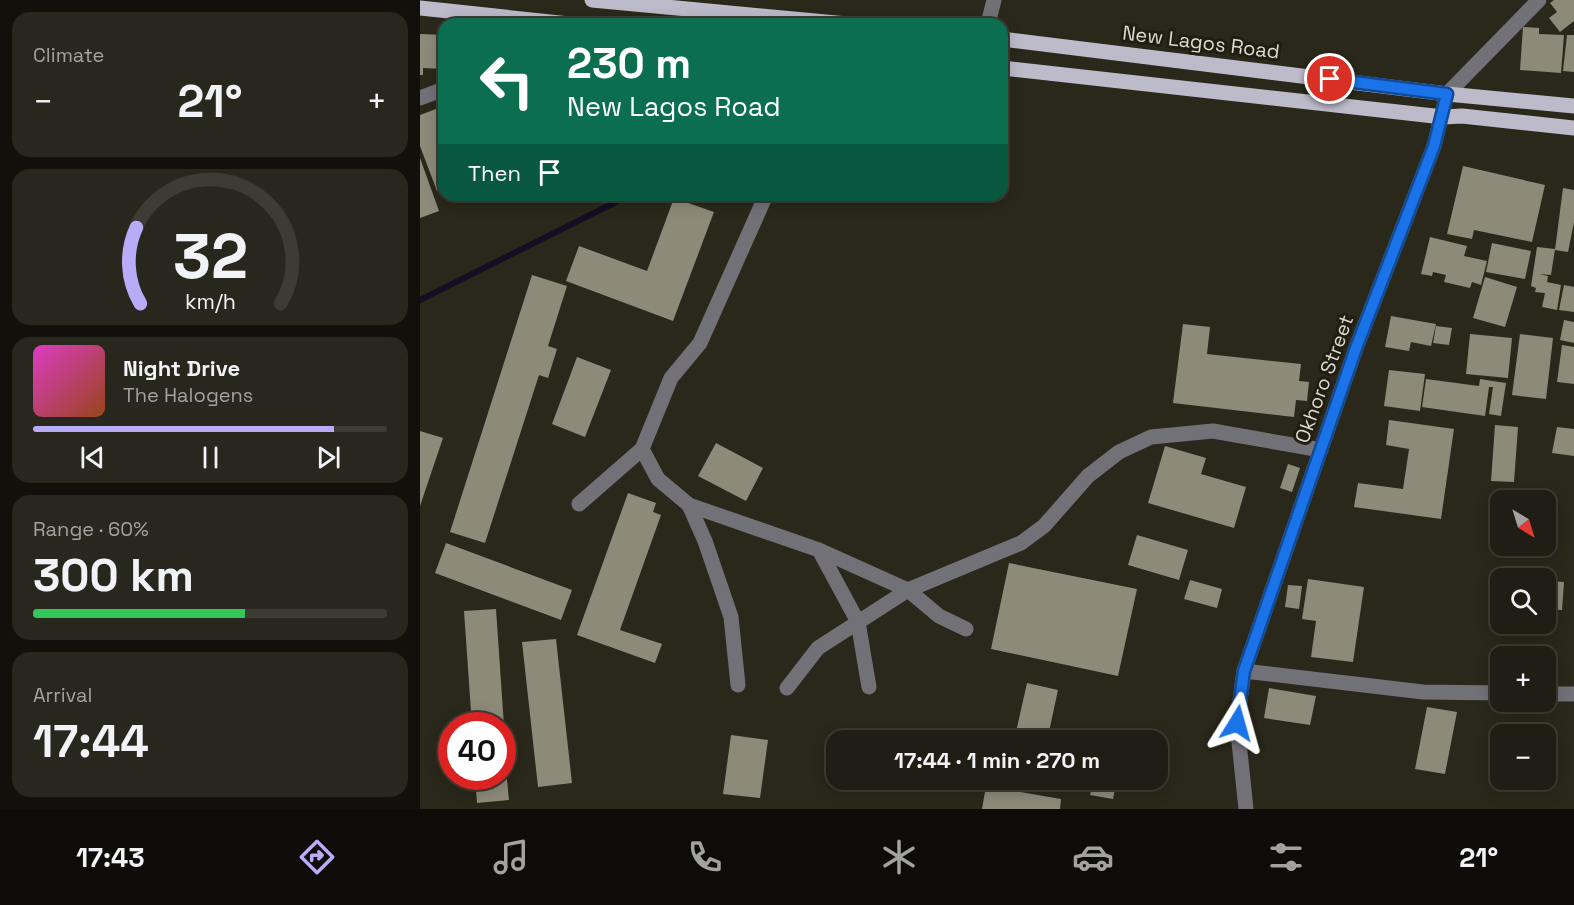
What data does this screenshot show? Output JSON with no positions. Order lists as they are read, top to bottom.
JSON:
{
  "streets": {
    "main road": ["New Lagos Road"],
    "street": ["Okhoro Street"]
  },
  "crossings": [
    ["New Lagos Road", "Okhoro Street"]
  ],
  "north": "bottom right",
  "page": {
    "tile": [
      "Climate",
      ["Range · 60%", "300 km"],
      ["Arrival", "17:44"]
    ],
    "turn": ["230 m", "New Lagos Road"],
    "heat": ["−", "21°", "+"],
    "then": "Then",
    "song": ["Night Drive", "The Halogens"],
    "map_buttons": ["+", "−"],
    "limit": "40",
    "trip": "17:44 · 1 min · 270 m",
    "tabs": ["17:43", "21°"],
    "gauge": ["32", "km/h"]
  }
}
